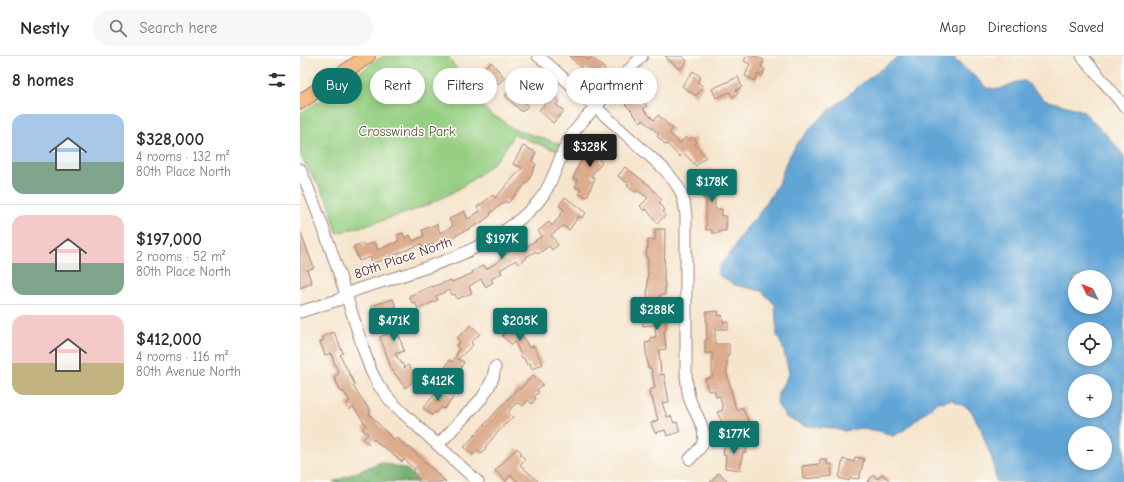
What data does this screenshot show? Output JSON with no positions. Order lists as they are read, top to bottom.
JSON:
{
  "streets": {
    "street": ["80th Place North"]
  },
  "parks": ["Crosswinds Park"],
  "north": "top left",
  "page": {
    "header": "Nestly",
    "search": "Search here",
    "nav": ["Map", "Directions", "Saved"],
    "heading": "8 homes",
    "chip": [
      "Buy",
      "Rent",
      "Filters",
      "New",
      "Apartment"
    ],
    "list": [
      {
        "name": "$328,000",
        "note": "4 rooms · 132 m² · 80th Place North"
      },
      {
        "name": "$197,000",
        "note": "2 rooms · 52 m² · 80th Place North"
      },
      {
        "name": "$412,000",
        "note": "4 rooms · 116 m² · 80th Avenue North"
      }
    ],
    "price": [
      "$328K",
      "$178K",
      "$197K",
      "$288K",
      "$471K",
      "$205K",
      "$412K",
      "$177K"
    ],
    "map_buttons": ["+", "−"]
  }
}
